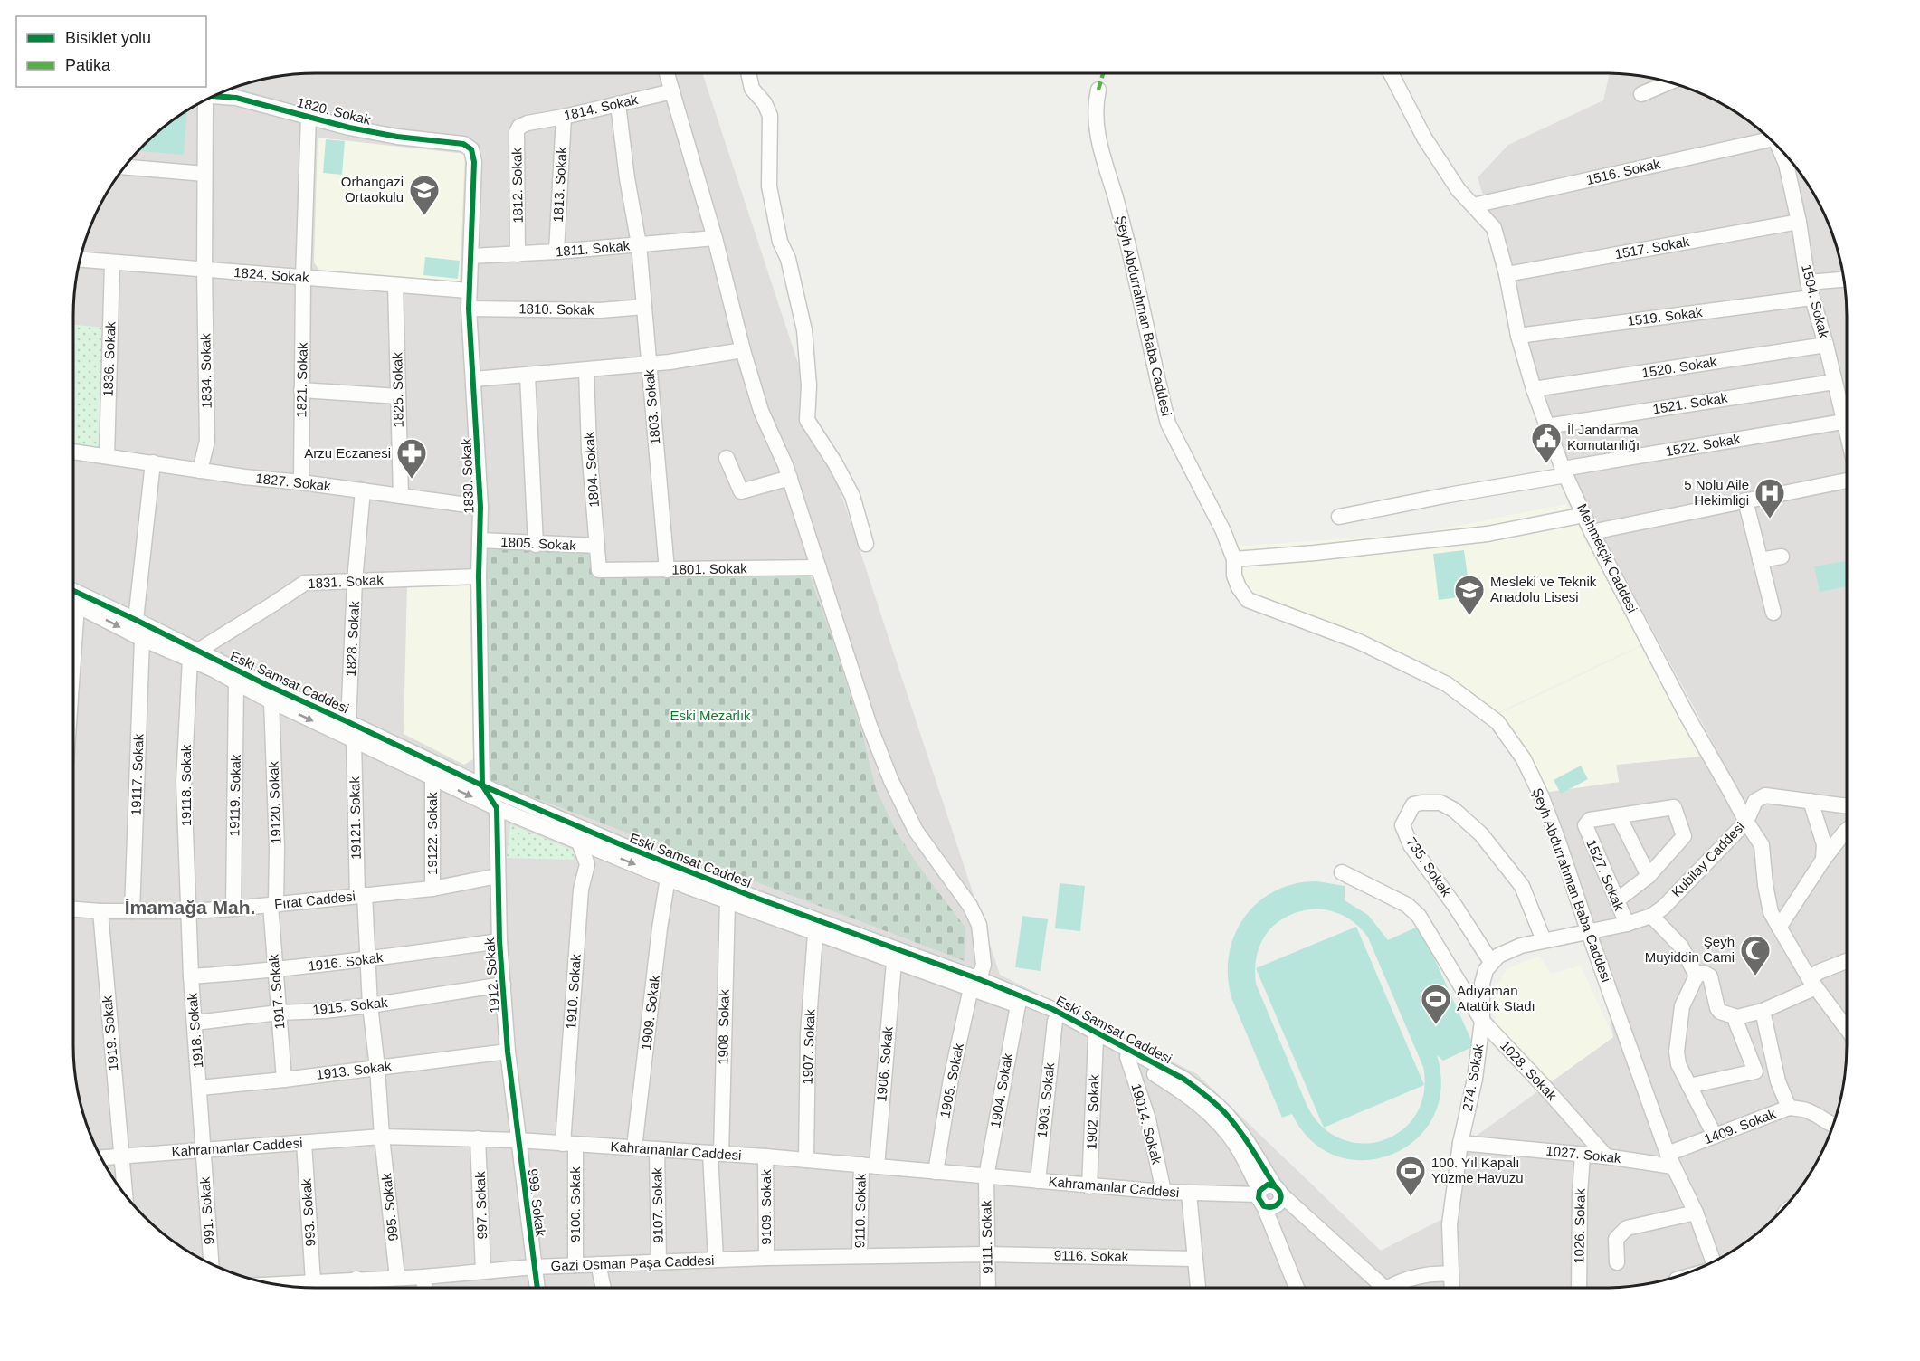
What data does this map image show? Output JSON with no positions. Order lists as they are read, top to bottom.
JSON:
{
  "streets": {
    "street": [
      "1814. Sokak",
      "1820. Sokak",
      "1516. Sokak",
      "1813. Sokak",
      "1812. Sokak",
      "1517. Sokak",
      "1811. Sokak",
      "1824. Sokak",
      "1504. Sokak",
      "1810. Sokak",
      "Şeyh Abdurrahman Baba Caddesi",
      "1519. Sokak",
      "1836. Sokak",
      "1520. Sokak",
      "1834. Sokak",
      "1821. Sokak",
      "1825. Sokak",
      "1521. Sokak",
      "1803. Sokak",
      "1522. Sokak",
      "1804. Sokak",
      "1830. Sokak",
      "1827. Sokak",
      "1805. Sokak",
      "Mehmetçik Caddesi",
      "1801. Sokak",
      "1831. Sokak",
      "1828. Sokak",
      "Eski Samsat Caddesi",
      "19117. Sokak",
      "19118. Sokak",
      "19119. Sokak",
      "19120. Sokak",
      "19121. Sokak",
      "19122. Sokak",
      "Kubilay Caddesi",
      "735. Sokak",
      "1527. Sokak",
      "Fırat Caddesi",
      "1916. Sokak",
      "1912. Sokak",
      "1917. Sokak",
      "1910. Sokak",
      "1915. Sokak",
      "1909. Sokak",
      "1908. Sokak",
      "1918. Sokak",
      "1919. Sokak",
      "1907. Sokak",
      "1906. Sokak",
      "1913. Sokak",
      "1028. Sokak",
      "274. Sokak",
      "1905. Sokak",
      "1904. Sokak",
      "1903. Sokak",
      "1902. Sokak",
      "19014. Sokak",
      "1409. Sokak",
      "Kahramanlar Caddesi",
      "1027. Sokak",
      "999. Sokak",
      "9100. Sokak",
      "997. Sokak",
      "9107. Sokak",
      "995. Sokak",
      "9109. Sokak",
      "991. Sokak",
      "9110. Sokak",
      "993. Sokak",
      "1026. Sokak",
      "9111. Sokak",
      "9116. Sokak",
      "Gazi Osman Paşa Caddesi"
    ]
  },
  "crossings": [
    ["1814. Sokak", "1813. Sokak"],
    ["1814. Sokak", "1812. Sokak"],
    ["1814. Sokak", "1803. Sokak"],
    ["1814. Sokak", "1905. Sokak"],
    ["1820. Sokak", "1821. Sokak"],
    ["1820. Sokak", "1830. Sokak"],
    ["1516. Sokak", "Mehmetçik Caddesi"],
    ["1813. Sokak", "1811. Sokak"],
    ["1812. Sokak", "1811. Sokak"],
    ["1517. Sokak", "1504. Sokak"],
    ["1517. Sokak", "Mehmetçik Caddesi"],
    ["1811. Sokak", "1803. Sokak"],
    ["1811. Sokak", "1830. Sokak"],
    ["1811. Sokak", "1905. Sokak"],
    ["1824. Sokak", "1836. Sokak"],
    ["1824. Sokak", "1834. Sokak"],
    ["1824. Sokak", "1821. Sokak"],
    ["1824. Sokak", "1825. Sokak"],
    ["1824. Sokak", "1830. Sokak"],
    ["1504. Sokak", "1519. Sokak"],
    ["1504. Sokak", "1520. Sokak"],
    ["1504. Sokak", "1521. Sokak"],
    ["1504. Sokak", "1522. Sokak"],
    ["1810. Sokak", "1803. Sokak"],
    ["1810. Sokak", "1830. Sokak"],
    ["Şeyh Abdurrahman Baba Caddesi", "Kubilay Caddesi"],
    ["Şeyh Abdurrahman Baba Caddesi", "1409. Sokak"],
    ["Şeyh Abdurrahman Baba Caddesi", "1027. Sokak"],
    ["1519. Sokak", "Mehmetçik Caddesi"],
    ["1836. Sokak", "1827. Sokak"],
    ["1520. Sokak", "Mehmetçik Caddesi"],
    ["1834. Sokak", "1827. Sokak"],
    ["1821. Sokak", "1827. Sokak"],
    ["1825. Sokak", "1827. Sokak"],
    ["1521. Sokak", "Mehmetçik Caddesi"],
    ["1803. Sokak", "1801. Sokak"],
    ["1522. Sokak", "Mehmetçik Caddesi"],
    ["1804. Sokak", "1805. Sokak"],
    ["1804. Sokak", "1801. Sokak"],
    ["1830. Sokak", "1827. Sokak"],
    ["1830. Sokak", "1805. Sokak"],
    ["1830. Sokak", "1831. Sokak"],
    ["1830. Sokak", "Eski Samsat Caddesi"],
    ["1827. Sokak", "1828. Sokak"],
    ["Mehmetçik Caddesi", "Kubilay Caddesi"],
    ["1801. Sokak", "1905. Sokak"],
    ["1831. Sokak", "1828. Sokak"],
    ["1831. Sokak", "Eski Samsat Caddesi"],
    ["1831. Sokak", "19118. Sokak"],
    ["1828. Sokak", "Eski Samsat Caddesi"],
    ["Eski Samsat Caddesi", "19117. Sokak"],
    ["Eski Samsat Caddesi", "19118. Sokak"],
    ["Eski Samsat Caddesi", "19119. Sokak"],
    ["Eski Samsat Caddesi", "19120. Sokak"],
    ["Eski Samsat Caddesi", "19121. Sokak"],
    ["Eski Samsat Caddesi", "19122. Sokak"],
    ["Eski Samsat Caddesi", "1912. Sokak"],
    ["Eski Samsat Caddesi", "1910. Sokak"],
    ["Eski Samsat Caddesi", "1909. Sokak"],
    ["Eski Samsat Caddesi", "1908. Sokak"],
    ["Eski Samsat Caddesi", "1907. Sokak"],
    ["Eski Samsat Caddesi", "1906. Sokak"],
    ["Eski Samsat Caddesi", "1905. Sokak"],
    ["Eski Samsat Caddesi", "1904. Sokak"],
    ["Eski Samsat Caddesi", "1903. Sokak"],
    ["Eski Samsat Caddesi", "1902. Sokak"],
    ["Eski Samsat Caddesi", "19014. Sokak"],
    ["Eski Samsat Caddesi", "Kahramanlar Caddesi"],
    ["19117. Sokak", "Fırat Caddesi"],
    ["19118. Sokak", "Fırat Caddesi"],
    ["19118. Sokak", "1918. Sokak"],
    ["19119. Sokak", "Fırat Caddesi"],
    ["19120. Sokak", "Fırat Caddesi"],
    ["19120. Sokak", "1917. Sokak"],
    ["19121. Sokak", "Fırat Caddesi"],
    ["19121. Sokak", "1916. Sokak"],
    ["19121. Sokak", "1915. Sokak"],
    ["19121. Sokak", "995. Sokak"],
    ["19122. Sokak", "Fırat Caddesi"],
    ["Kubilay Caddesi", "1527. Sokak"],
    ["735. Sokak", "274. Sokak"],
    ["Fırat Caddesi", "1912. Sokak"],
    ["Fırat Caddesi", "1917. Sokak"],
    ["Fırat Caddesi", "1918. Sokak"],
    ["Fırat Caddesi", "1919. Sokak"],
    ["1916. Sokak", "1912. Sokak"],
    ["1916. Sokak", "1917. Sokak"],
    ["1916. Sokak", "1918. Sokak"],
    ["1912. Sokak", "1915. Sokak"],
    ["1912. Sokak", "1913. Sokak"],
    ["1912. Sokak", "Kahramanlar Caddesi"],
    ["1912. Sokak", "999. Sokak"],
    ["1917. Sokak", "1915. Sokak"],
    ["1917. Sokak", "1913. Sokak"],
    ["1910. Sokak", "Kahramanlar Caddesi"],
    ["1910. Sokak", "9100. Sokak"],
    ["1915. Sokak", "1918. Sokak"],
    ["1915. Sokak", "995. Sokak"],
    ["1909. Sokak", "Kahramanlar Caddesi"],
    ["1908. Sokak", "Kahramanlar Caddesi"],
    ["1908. Sokak", "Gazi Osman Paşa Caddesi"],
    ["1918. Sokak", "1913. Sokak"],
    ["1918. Sokak", "Kahramanlar Caddesi"],
    ["1918. Sokak", "991. Sokak"],
    ["1919. Sokak", "Kahramanlar Caddesi"],
    ["1907. Sokak", "Kahramanlar Caddesi"],
    ["1906. Sokak", "Kahramanlar Caddesi"],
    ["1913. Sokak", "995. Sokak"],
    ["1028. Sokak", "274. Sokak"],
    ["1028. Sokak", "1027. Sokak"],
    ["274. Sokak", "1027. Sokak"],
    ["1905. Sokak", "Kahramanlar Caddesi"],
    ["1904. Sokak", "Kahramanlar Caddesi"],
    ["1904. Sokak", "9111. Sokak"],
    ["1903. Sokak", "Kahramanlar Caddesi"],
    ["1902. Sokak", "Kahramanlar Caddesi"],
    ["19014. Sokak", "Kahramanlar Caddesi"],
    ["1409. Sokak", "1027. Sokak"],
    ["Kahramanlar Caddesi", "999. Sokak"],
    ["Kahramanlar Caddesi", "9100. Sokak"],
    ["Kahramanlar Caddesi", "997. Sokak"],
    ["Kahramanlar Caddesi", "9107. Sokak"],
    ["Kahramanlar Caddesi", "995. Sokak"],
    ["Kahramanlar Caddesi", "9109. Sokak"],
    ["Kahramanlar Caddesi", "991. Sokak"],
    ["Kahramanlar Caddesi", "9110. Sokak"],
    ["Kahramanlar Caddesi", "993. Sokak"],
    ["Kahramanlar Caddesi", "9111. Sokak"],
    ["1027. Sokak", "1026. Sokak"],
    ["999. Sokak", "Gazi Osman Paşa Caddesi"],
    ["9100. Sokak", "Gazi Osman Paşa Caddesi"],
    ["997. Sokak", "Gazi Osman Paşa Caddesi"],
    ["9107. Sokak", "Gazi Osman Paşa Caddesi"],
    ["995. Sokak", "Gazi Osman Paşa Caddesi"],
    ["9109. Sokak", "Gazi Osman Paşa Caddesi"],
    ["9110. Sokak", "Gazi Osman Paşa Caddesi"],
    ["993. Sokak", "Gazi Osman Paşa Caddesi"],
    ["9111. Sokak", "9116. Sokak"],
    ["9111. Sokak", "Gazi Osman Paşa Caddesi"],
    ["9116. Sokak", "Gazi Osman Paşa Caddesi"]
  ],
  "districts": ["İmamağa Mah."],
  "parks": ["Eski Mezarlık"],
  "places": {
    "school or university": ["Orhangazi Ortaokulu", "Mesleki ve Teknik Anadolu Lisesi"],
    "public building": ["İl Jandarma Komutanlığı"],
    "pharmacy": ["Arzu Eczanesi"],
    "hospital": ["5 Nolu Aile Hekimligi"],
    "mosque": ["Şeyh Muyiddin Cami"],
    "sports": ["Adıyaman Atatürk Stadı", "100. Yıl Kapalı Yüzme Havuzu"]
  },
  "legend": ["Bisiklet yolu", "Patika"]
}
